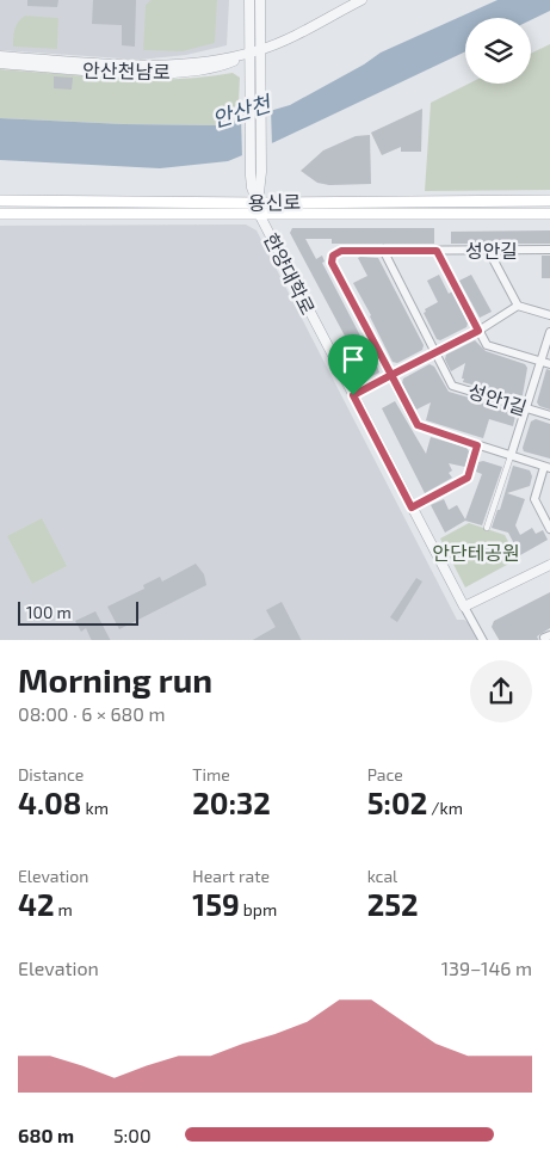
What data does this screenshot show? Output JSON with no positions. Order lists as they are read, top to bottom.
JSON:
{
  "streets": {
    "main road": ["용신로"],
    "street": [
      "안산천남로",
      "성안길",
      "한양대학로",
      "성안1길"
    ]
  },
  "crossings": [
    ["안산천남로", "한양대학로"],
    ["용신로", "한양대학로"],
    ["성안길", "성안1길"]
  ],
  "water": ["안산천"],
  "parks": ["안단테공원"],
  "scale_bar": "100 m",
  "page": {
    "scale": "100 m",
    "heading": ["Morning run", "08:00 · 6 × 680 m"],
    "stats": [
      ["Distance", "4.08 km"],
      ["Time", "20:32"],
      ["Pace", "5:02 /km"],
      ["Elevation", "42 m"],
      ["Heart rate", "159 bpm"],
      ["kcal", "252"]
    ],
    "chart": ["Elevation", "139–146 m"],
    "list": [
      {
        "name": "680 m",
        "note": "5:00"
      }
    ]
  }
}
